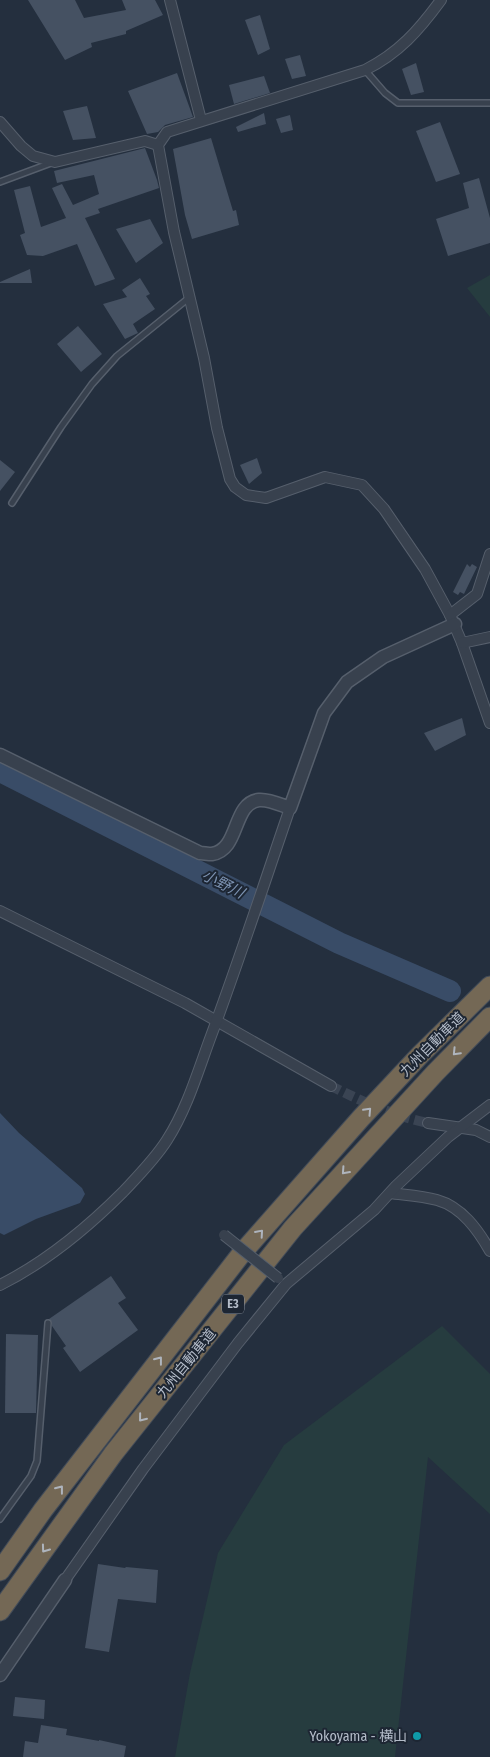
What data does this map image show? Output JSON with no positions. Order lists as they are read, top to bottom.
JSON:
{
  "streets": {
    "highway": ["九州自動車道", "E3"]
  },
  "water": ["小野川"],
  "places": ["Yokoyama - 横山"]
}
